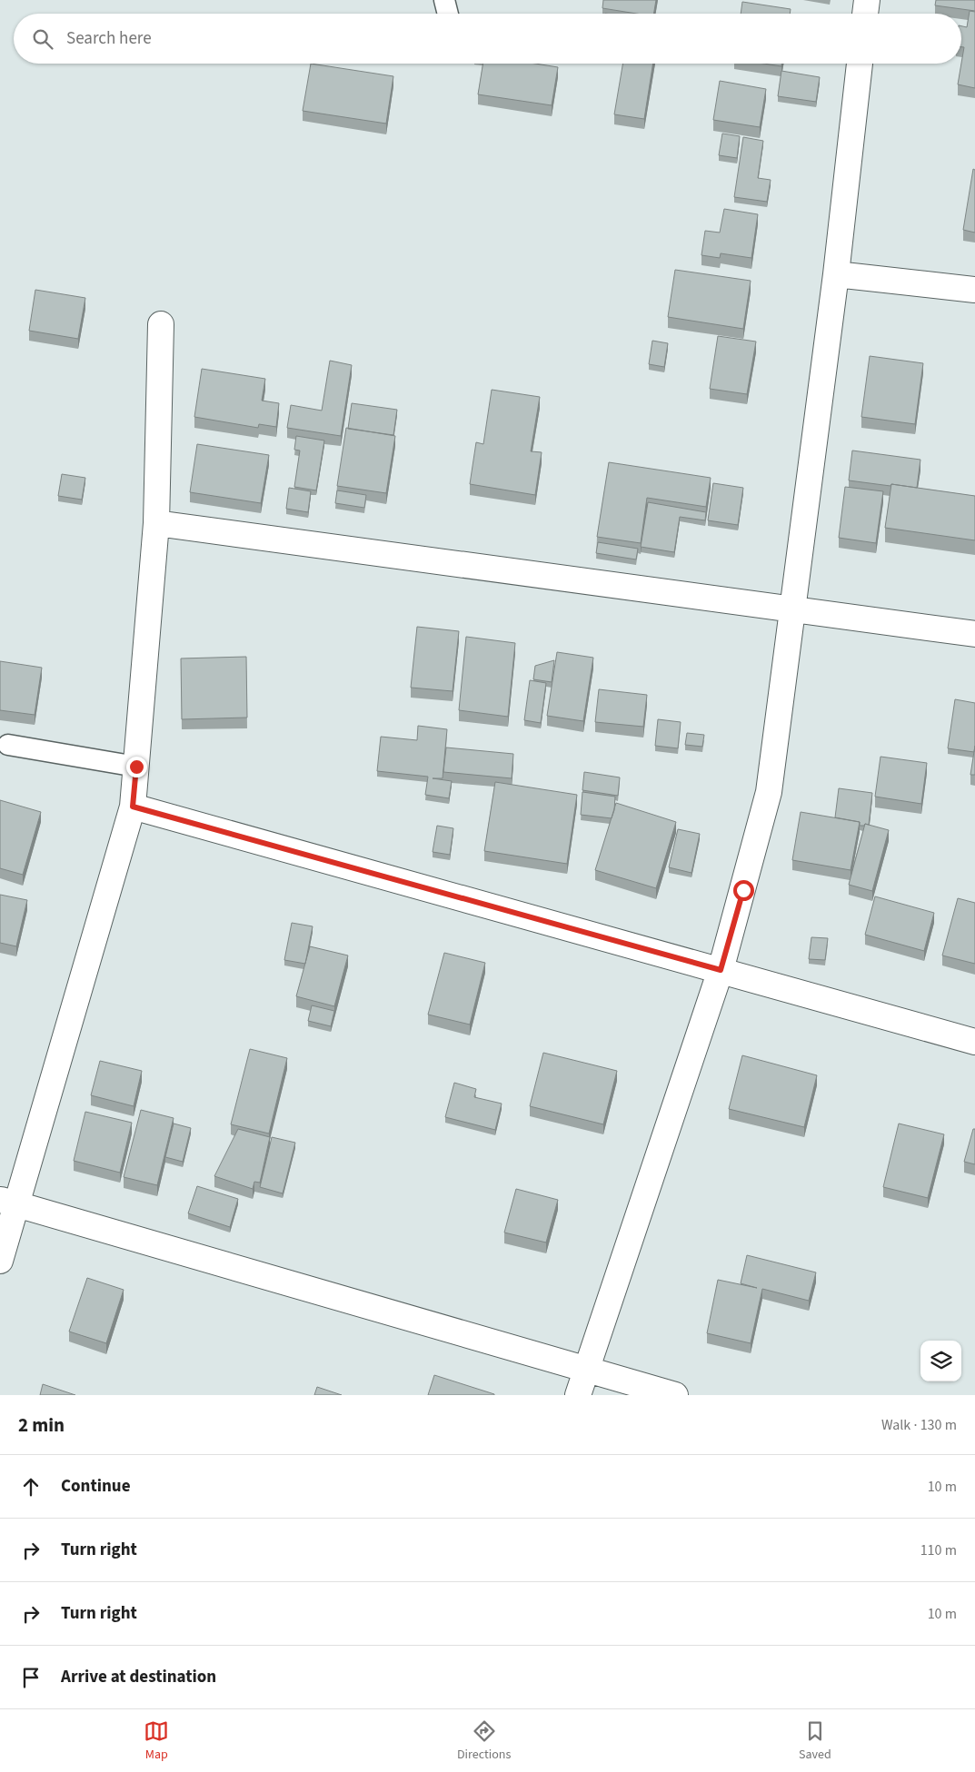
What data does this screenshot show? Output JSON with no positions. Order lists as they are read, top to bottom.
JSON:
{
  "page": {
    "search": "Search here",
    "heading": ["2 min", "Walk · 130 m"],
    "list": [
      ["Continue", "10 m"],
      ["Turn right", "110 m"],
      ["Turn right", "10 m"],
      "Arrive at destination"
    ],
    "nav": ["Map", "Directions", "Saved"]
  }
}
